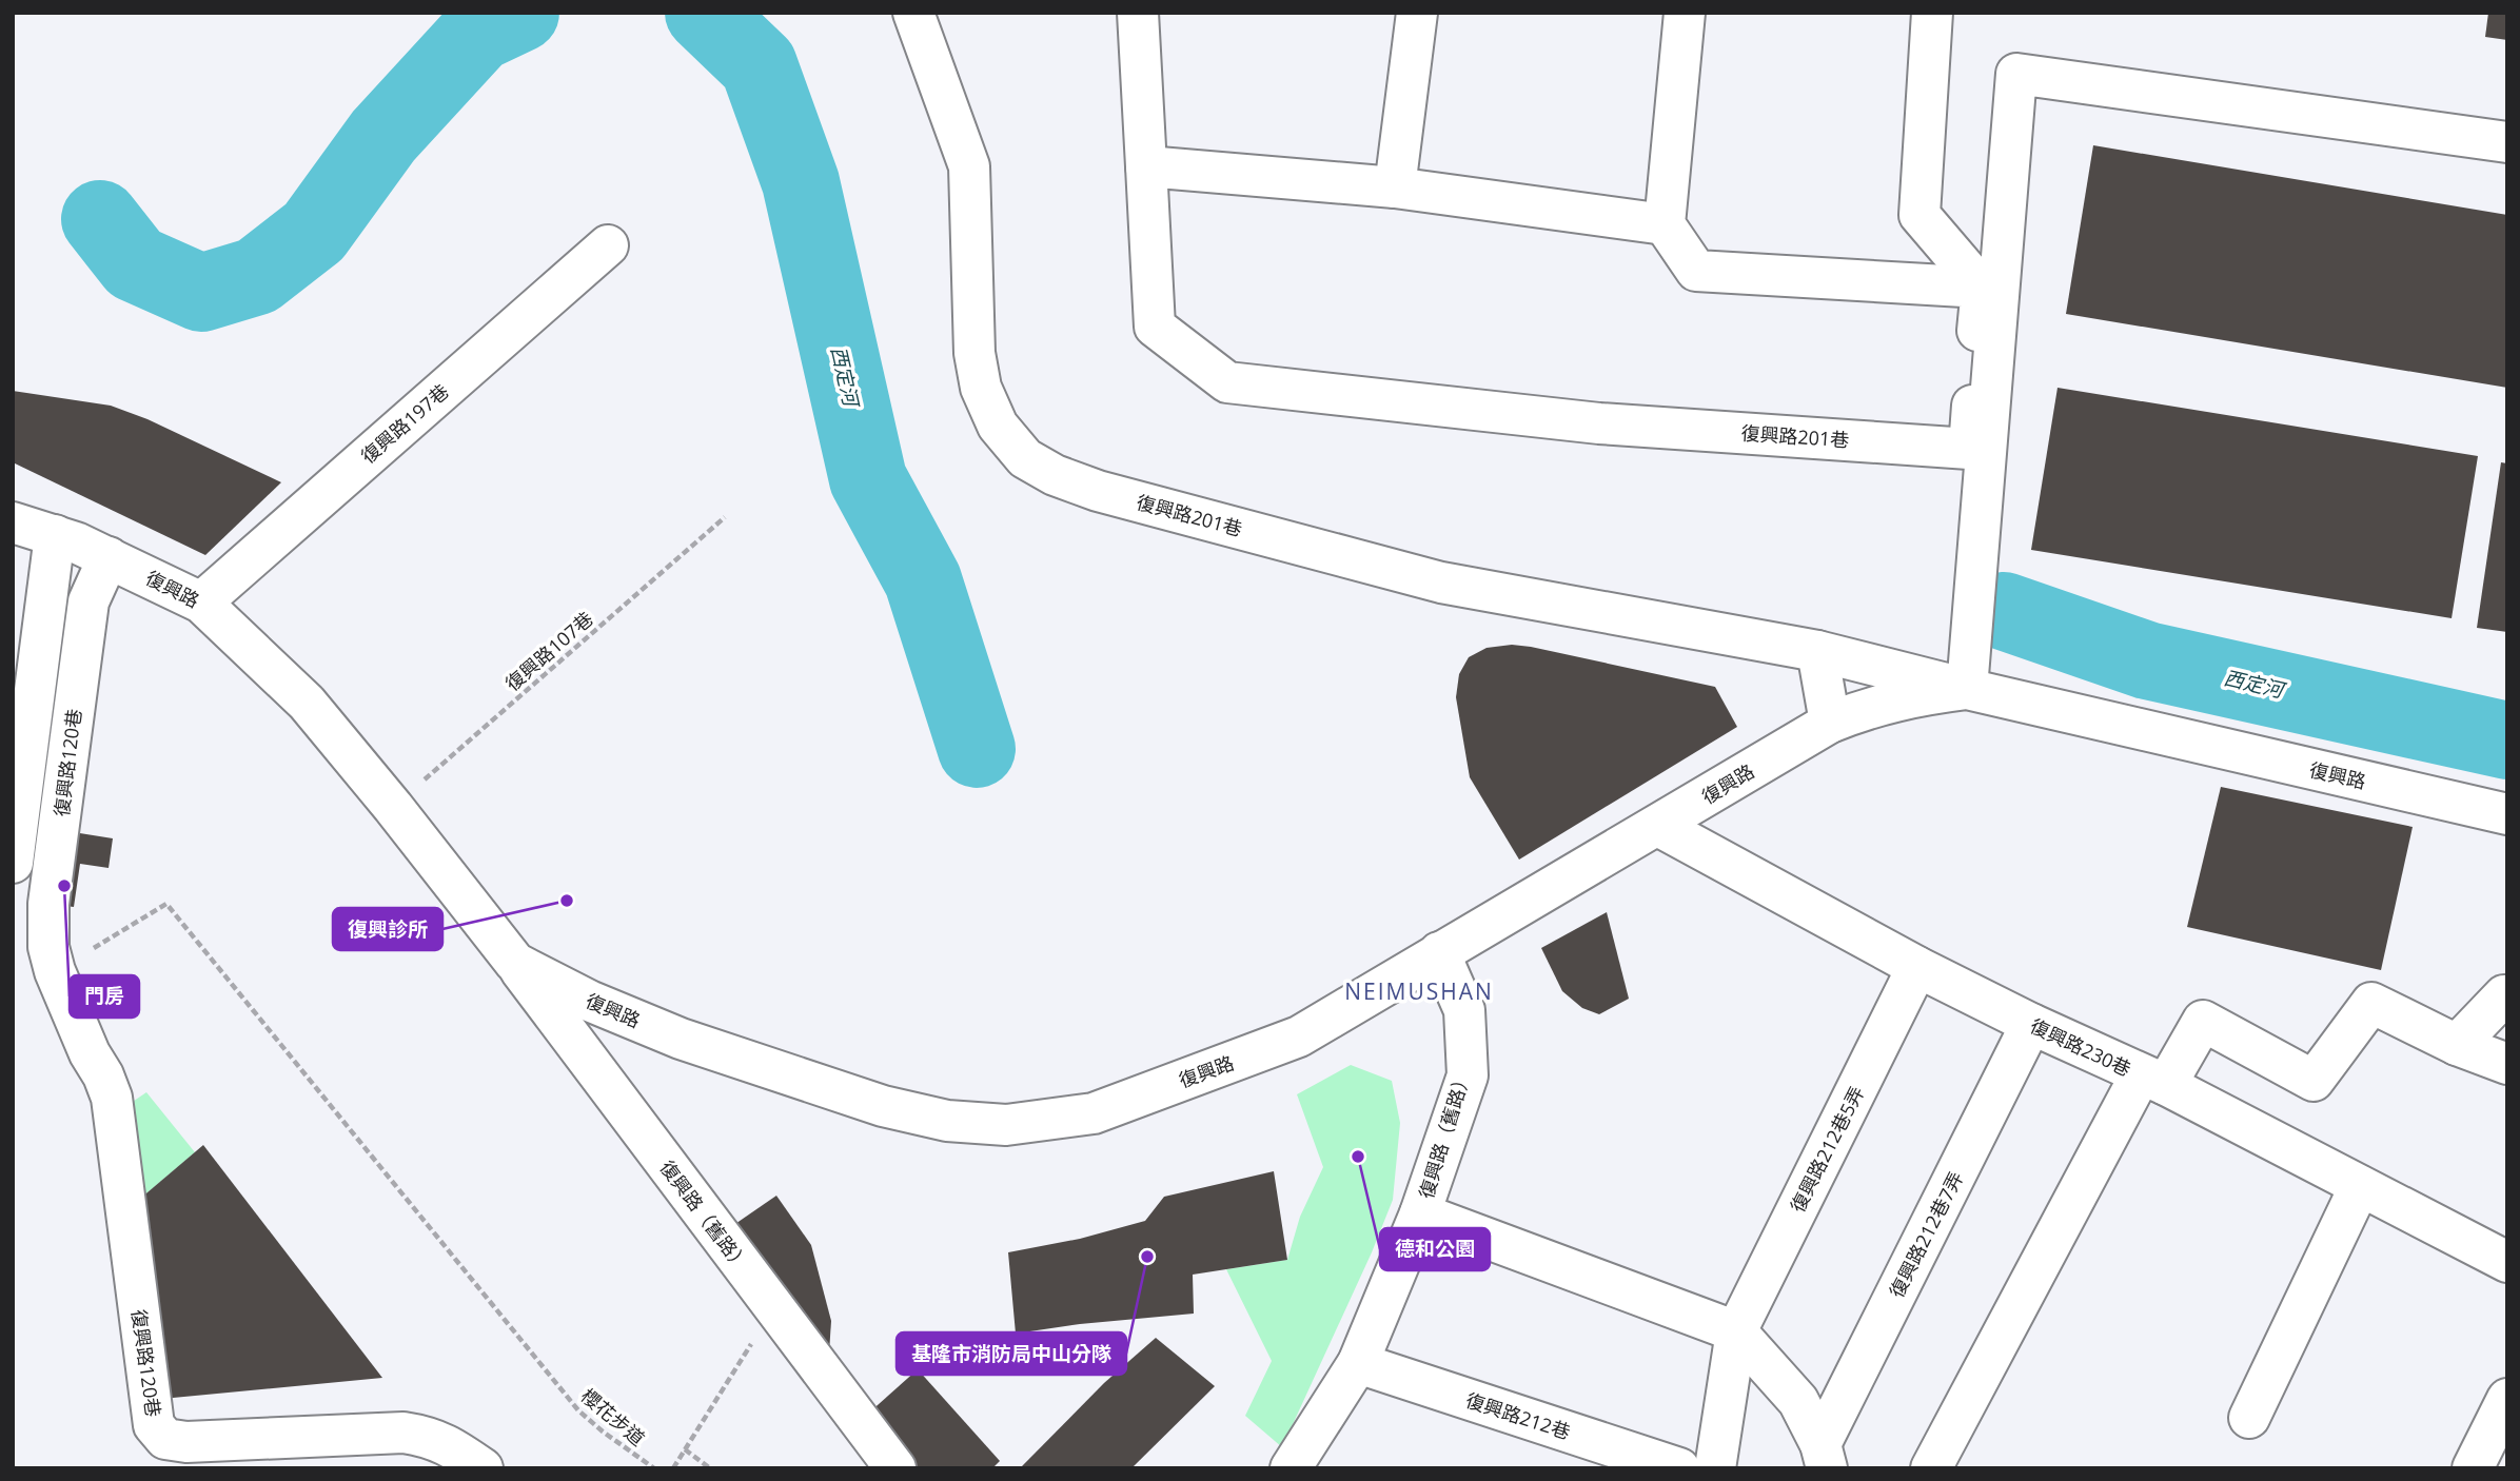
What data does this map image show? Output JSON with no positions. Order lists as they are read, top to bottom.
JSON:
{
  "streets": {
    "street": [
      "復興路197巷",
      "復興路201巷",
      "復興路",
      "復興路120巷",
      "復興路230巷",
      "復興路（舊路）",
      "復興路212巷5弄",
      "復興路212巷7弄",
      "復興路212巷"
    ],
    "path": ["復興路107巷", "櫻花步道"]
  },
  "crossings": [
    ["復興路197巷", "復興路"],
    ["復興路201巷", "復興路"],
    ["復興路", "復興路107巷"],
    ["復興路", "復興路120巷"],
    ["復興路", "復興路230巷"],
    ["復興路", "復興路（舊路）"],
    ["復興路120巷", "櫻花步道"],
    ["復興路230巷", "復興路212巷5弄"],
    ["復興路230巷", "復興路212巷7弄"],
    ["復興路（舊路）", "復興路212巷"]
  ],
  "districts": ["NEIMUSHAN"],
  "water": ["西定河"],
  "places": [
    "門房",
    "復興診所",
    "德和公園",
    "基隆市消防局中山分隊"
  ]
}
